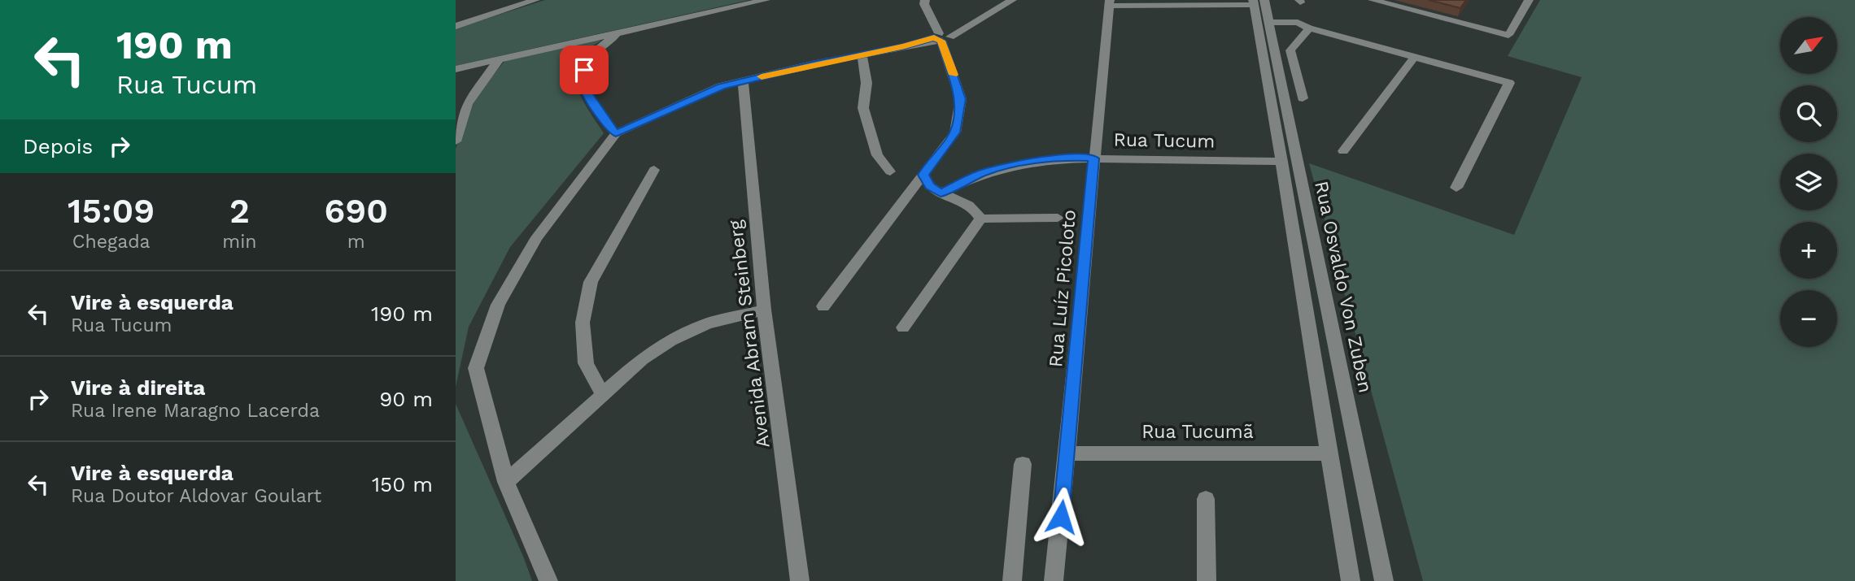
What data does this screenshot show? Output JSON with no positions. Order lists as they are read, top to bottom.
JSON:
{
  "streets": {
    "street": [
      "Rua Tucum",
      "Rua Osvaldo Von Zuben",
      "Rua Luíz Picoloto",
      "Avenida Abram Steinberg",
      "Rua Tucumã"
    ]
  },
  "crossings": [
    ["Rua Tucum", "Rua Osvaldo Von Zuben"],
    ["Rua Tucum", "Rua Luíz Picoloto"],
    ["Rua Osvaldo Von Zuben", "Rua Tucumã"],
    ["Rua Luíz Picoloto", "Rua Tucumã"]
  ],
  "north": "top right",
  "page": {
    "turn": ["190 m", "Rua Tucum"],
    "map_buttons": ["+", "−"],
    "then": "Depois",
    "eta": [
      "15:09",
      "Chegada",
      "2",
      "min",
      "690",
      "m"
    ],
    "list": [
      {
        "name": "Vire à esquerda",
        "note": "Rua Tucum",
        "value": "190 m"
      },
      {
        "name": "Vire à direita",
        "note": "Rua Irene Maragno Lacerda",
        "value": "90 m"
      },
      {
        "name": "Vire à esquerda",
        "note": "Rua Doutor Aldovar Goulart",
        "value": "150 m"
      }
    ]
  }
}
